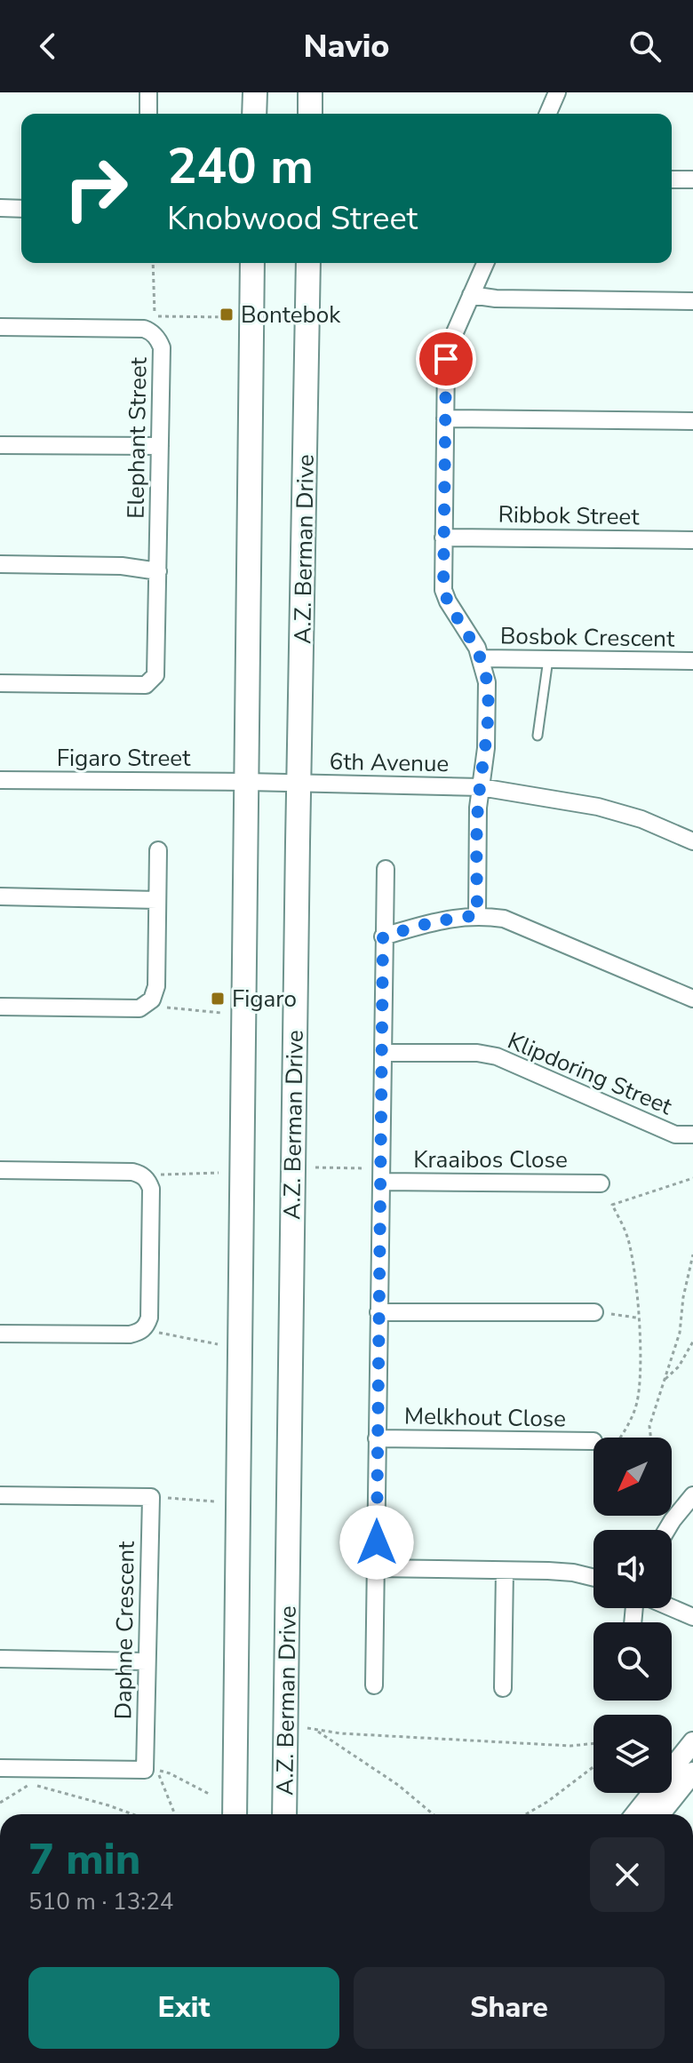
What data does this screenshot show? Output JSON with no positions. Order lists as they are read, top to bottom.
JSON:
{
  "streets": {
    "main road": ["A.Z. Berman Drive"],
    "street": [
      "Elephant Street",
      "Ribbok Street",
      "Bosbok Crescent",
      "Figaro Street",
      "6th Avenue",
      "Klipdoring Street",
      "Kraaibos Close",
      "Melkhout Close",
      "Daphne Crescent"
    ]
  },
  "crossings": [
    ["A.Z. Berman Drive", "6th Avenue"],
    ["Figaro Street", "6th Avenue"]
  ],
  "places": {
    "transit": ["Bontebok", "Figaro"]
  },
  "north": "bottom left",
  "page": {
    "header": "Navio",
    "turn": ["240 m", "Knobwood Street"],
    "heading": ["7 min", "510 m · 13:24"],
    "buttons": ["Exit", "Share"]
  }
}
